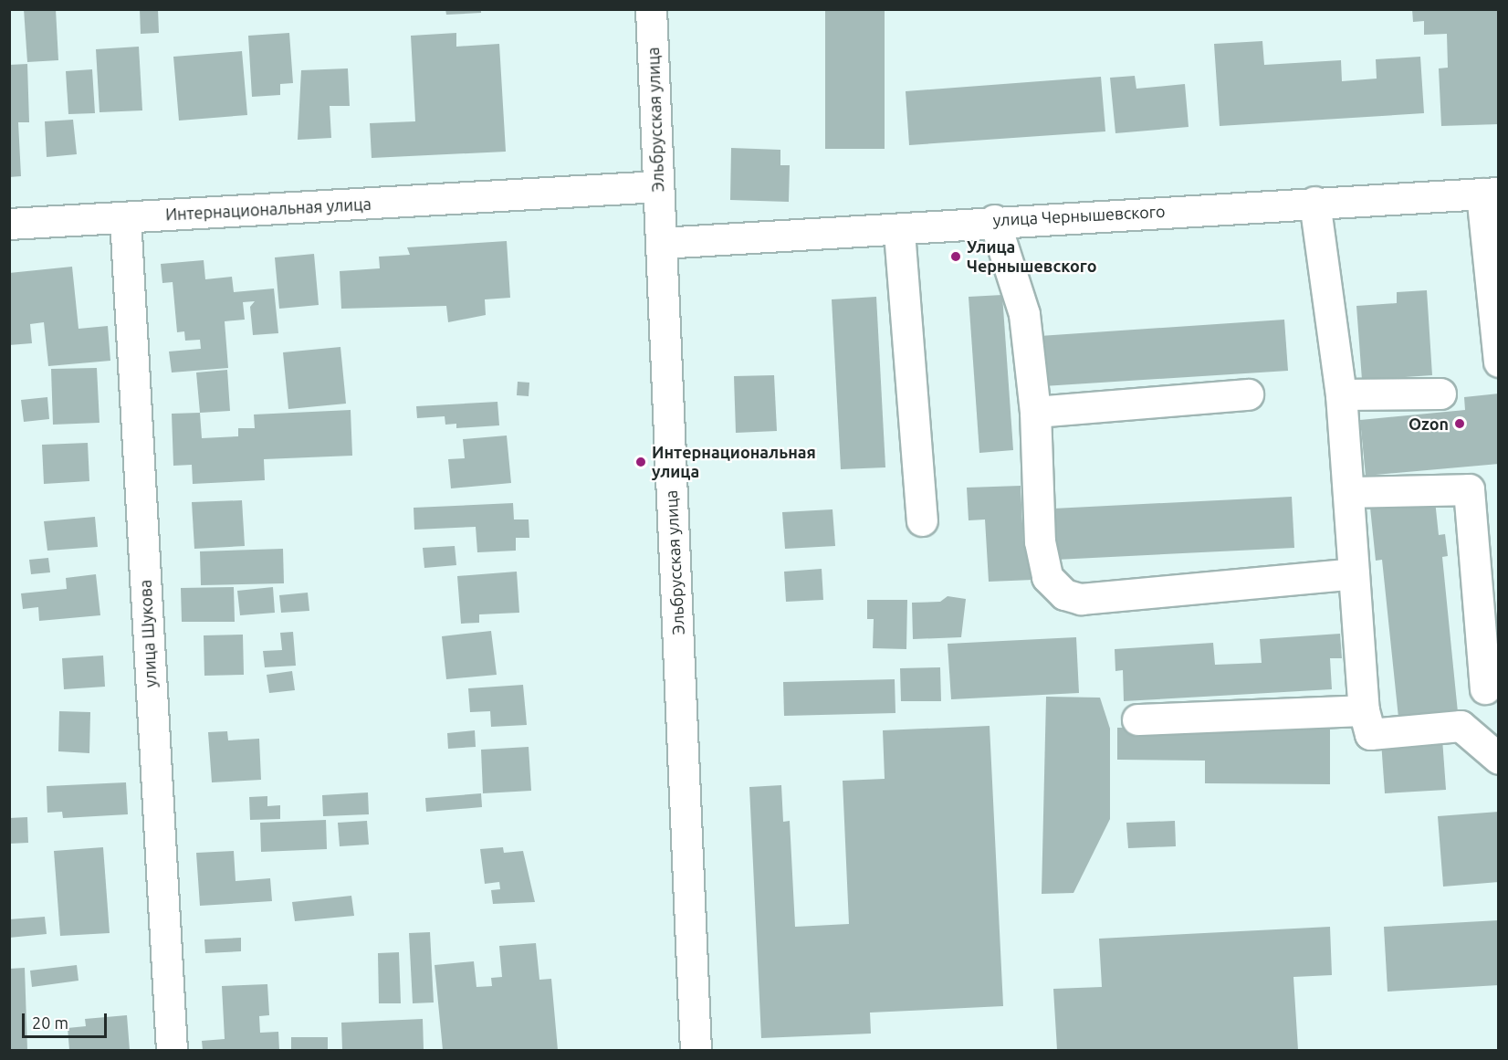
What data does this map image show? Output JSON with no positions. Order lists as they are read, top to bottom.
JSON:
{
  "streets": {
    "street": [
      "Эльбрусская улица",
      "Интернациональная улица",
      "улица Чернышевского",
      "улица Шукова"
    ]
  },
  "crossings": [
    ["Эльбрусская улица", "Интернациональная улица"],
    ["Эльбрусская улица", "улица Чернышевского"],
    ["Интернациональная улица", "улица Шукова"]
  ],
  "places": ["Улица Чернышевского", "Ozon", "Интернациональная улица"],
  "scale_bar": "20 m"
}
